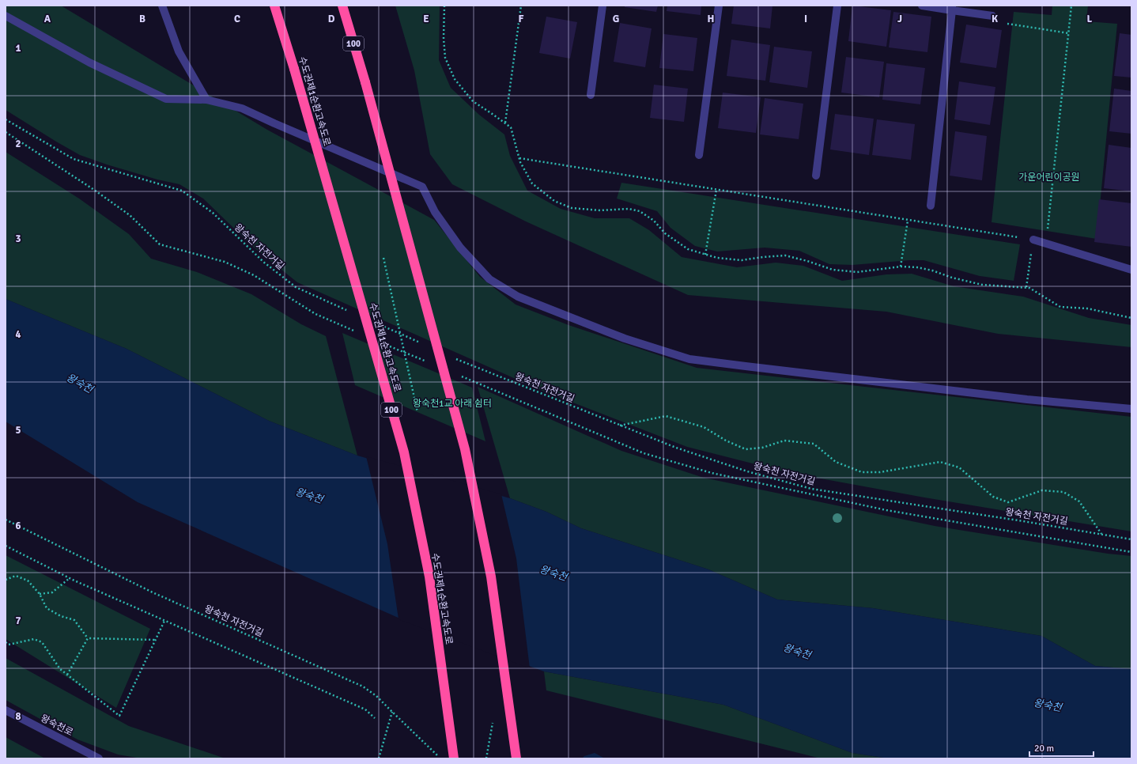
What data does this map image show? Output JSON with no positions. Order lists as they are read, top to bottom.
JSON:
{
  "streets": {
    "highway": ["100", "수도권제1순환고속도로"],
    "street": ["왕숙천로"],
    "path": ["왕숙천 자전거길"]
  },
  "water": ["왕숙천"],
  "parks": ["가운어린이공원", "왕숙천1교 아래 쉼터"],
  "scale_bar": "20 m",
  "grid": {
    "columns": [
      "A",
      "B",
      "C",
      "D",
      "E",
      "F",
      "G",
      "H",
      "I",
      "J",
      "K",
      "L"
    ],
    "rows": [
      "1",
      "2",
      "3",
      "4",
      "5",
      "6",
      "7",
      "8"
    ]
  }
}
